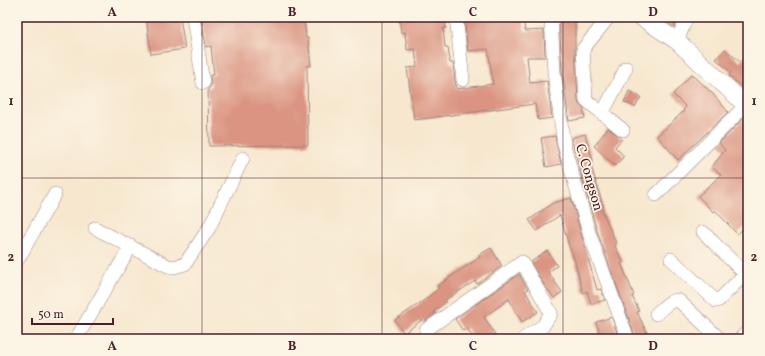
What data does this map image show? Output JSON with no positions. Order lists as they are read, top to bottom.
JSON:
{
  "streets": {
    "street": ["C. Congson"]
  },
  "scale_bar": "50 m",
  "grid": {
    "columns": [
      "A",
      "B",
      "C",
      "D"
    ],
    "rows": ["1", "2"]
  }
}
